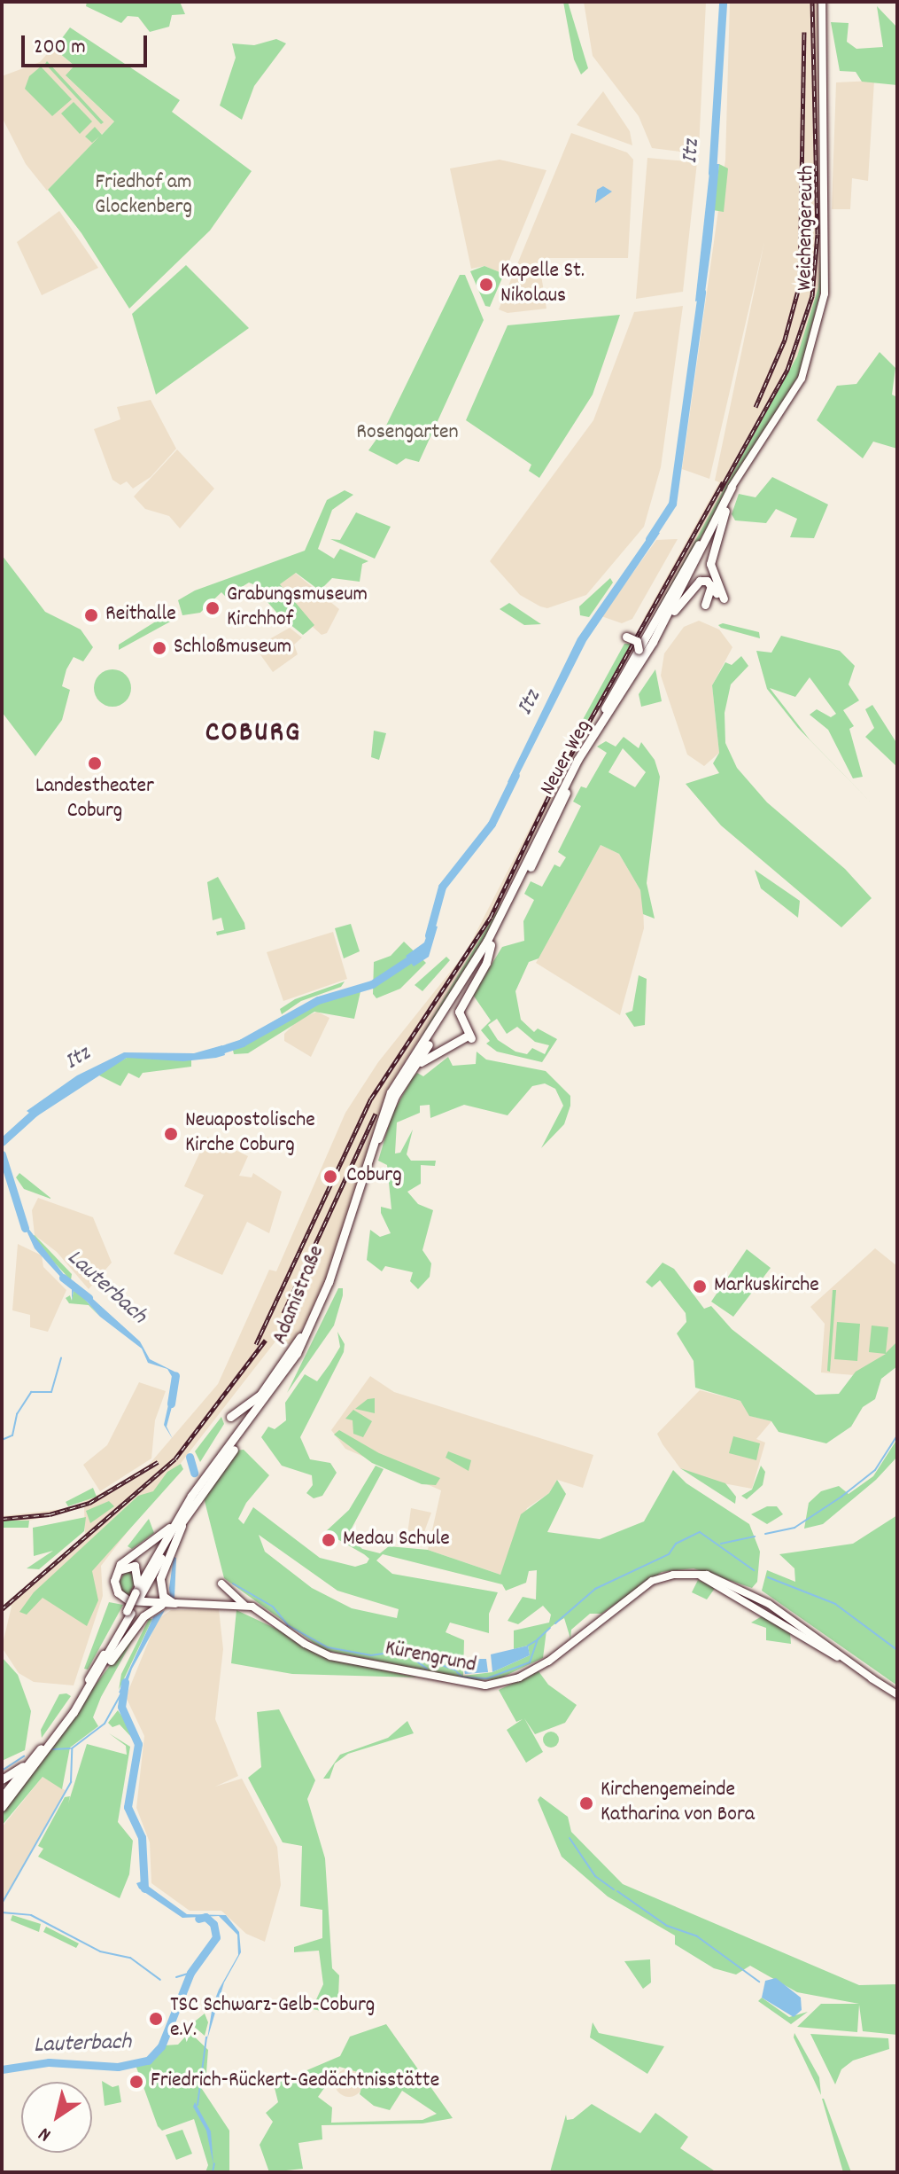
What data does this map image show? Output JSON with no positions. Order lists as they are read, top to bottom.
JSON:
{
  "streets": {
    "highway": ["Weichengereuth", "Neuer Weg", "Adamistraße"],
    "main road": ["Kürengrund"]
  },
  "crossings": [
    ["Weichengereuth", "Neuer Weg"],
    ["Neuer Weg", "Adamistraße"]
  ],
  "districts": ["COBURG"],
  "water": ["Itz", "Lauterbach"],
  "parks": ["Friedhof am Glockenberg", "Rosengarten"],
  "places": [
    "Kapelle St. Nikolaus",
    "Grabungsmuseum Kirchhof",
    "Reithalle",
    "Schloßmuseum",
    "Landestheater Coburg",
    "Neuapostolische Kirche Coburg",
    "Coburg",
    "Markuskirche",
    "Medau Schule",
    "Kirchengemeinde Katharina von Bora",
    "TSC Schwarz-Gelb-Coburg e.V.",
    "Friedrich-Rückert-Gedächtnisstätte"
  ],
  "scale_bar": "200 m",
  "north": "bottom left"
}
